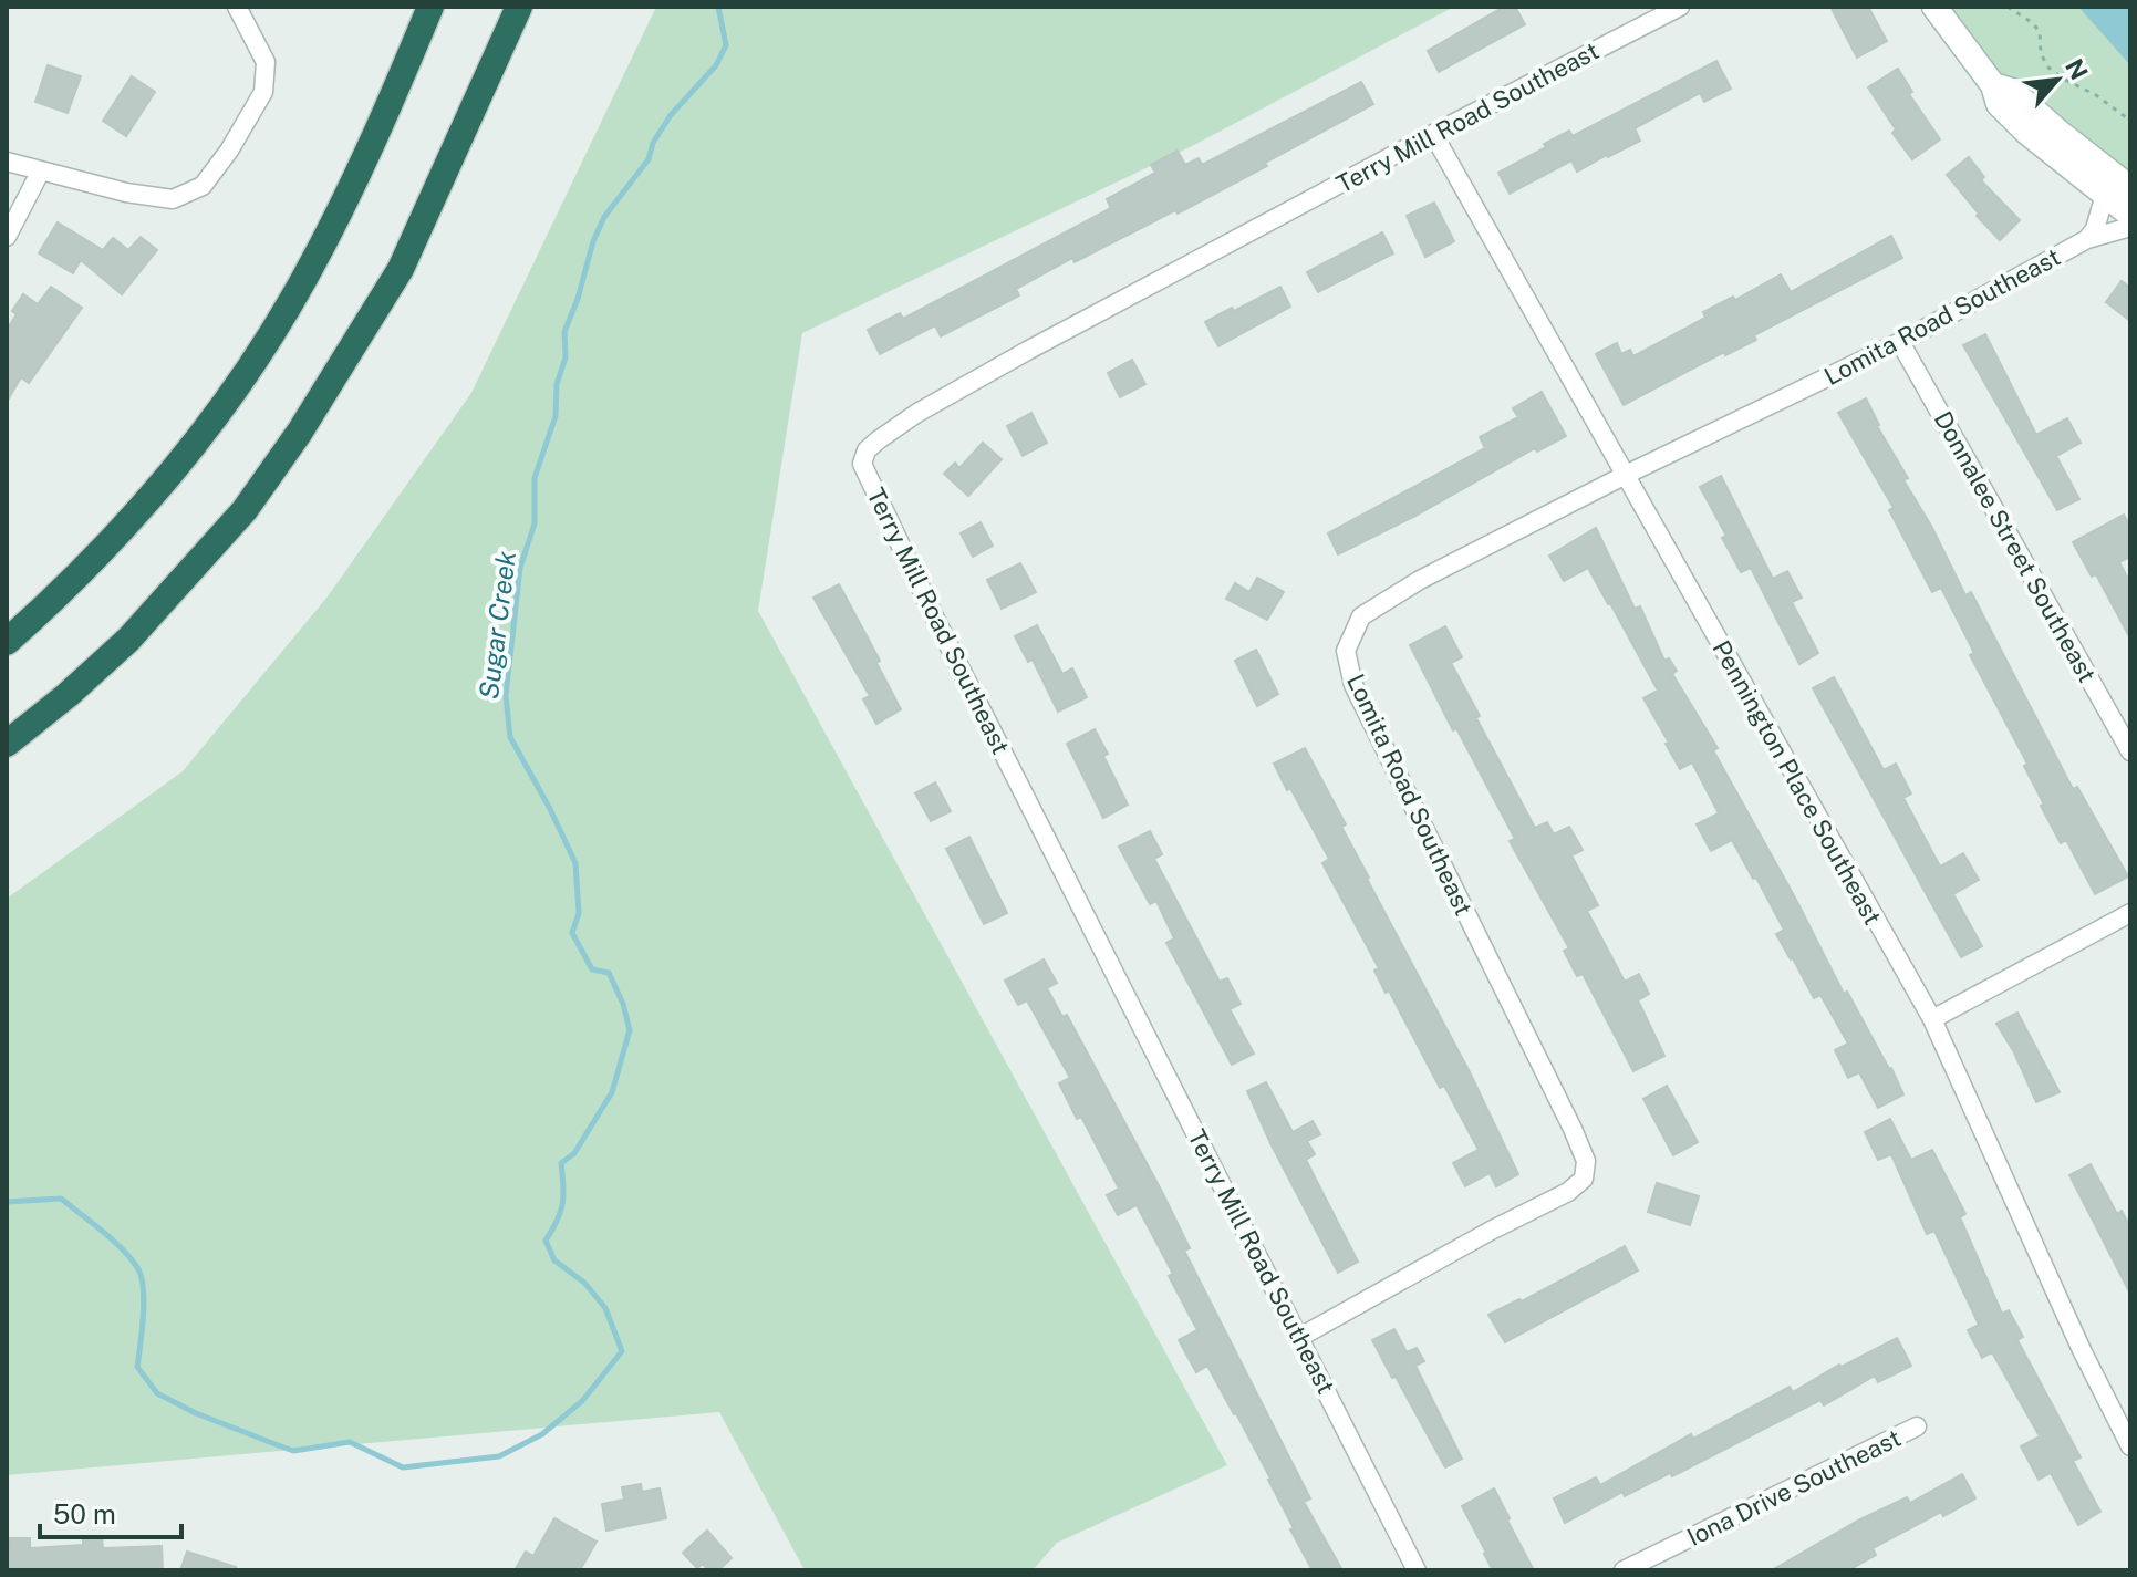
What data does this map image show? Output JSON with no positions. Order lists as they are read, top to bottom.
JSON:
{
  "streets": {
    "street": [
      "Terry Mill Road Southeast",
      "Lomita Road Southeast",
      "Donnalee Street Southeast",
      "Pennington Place Southeast",
      "Iona Drive Southeast"
    ]
  },
  "crossings": [
    ["Terry Mill Road Southeast", "Lomita Road Southeast"],
    ["Terry Mill Road Southeast", "Pennington Place Southeast"],
    ["Lomita Road Southeast", "Donnalee Street Southeast"],
    ["Lomita Road Southeast", "Pennington Place Southeast"]
  ],
  "water": ["Sugar Creek"],
  "scale_bar": "50 m",
  "north": "top right"
}
